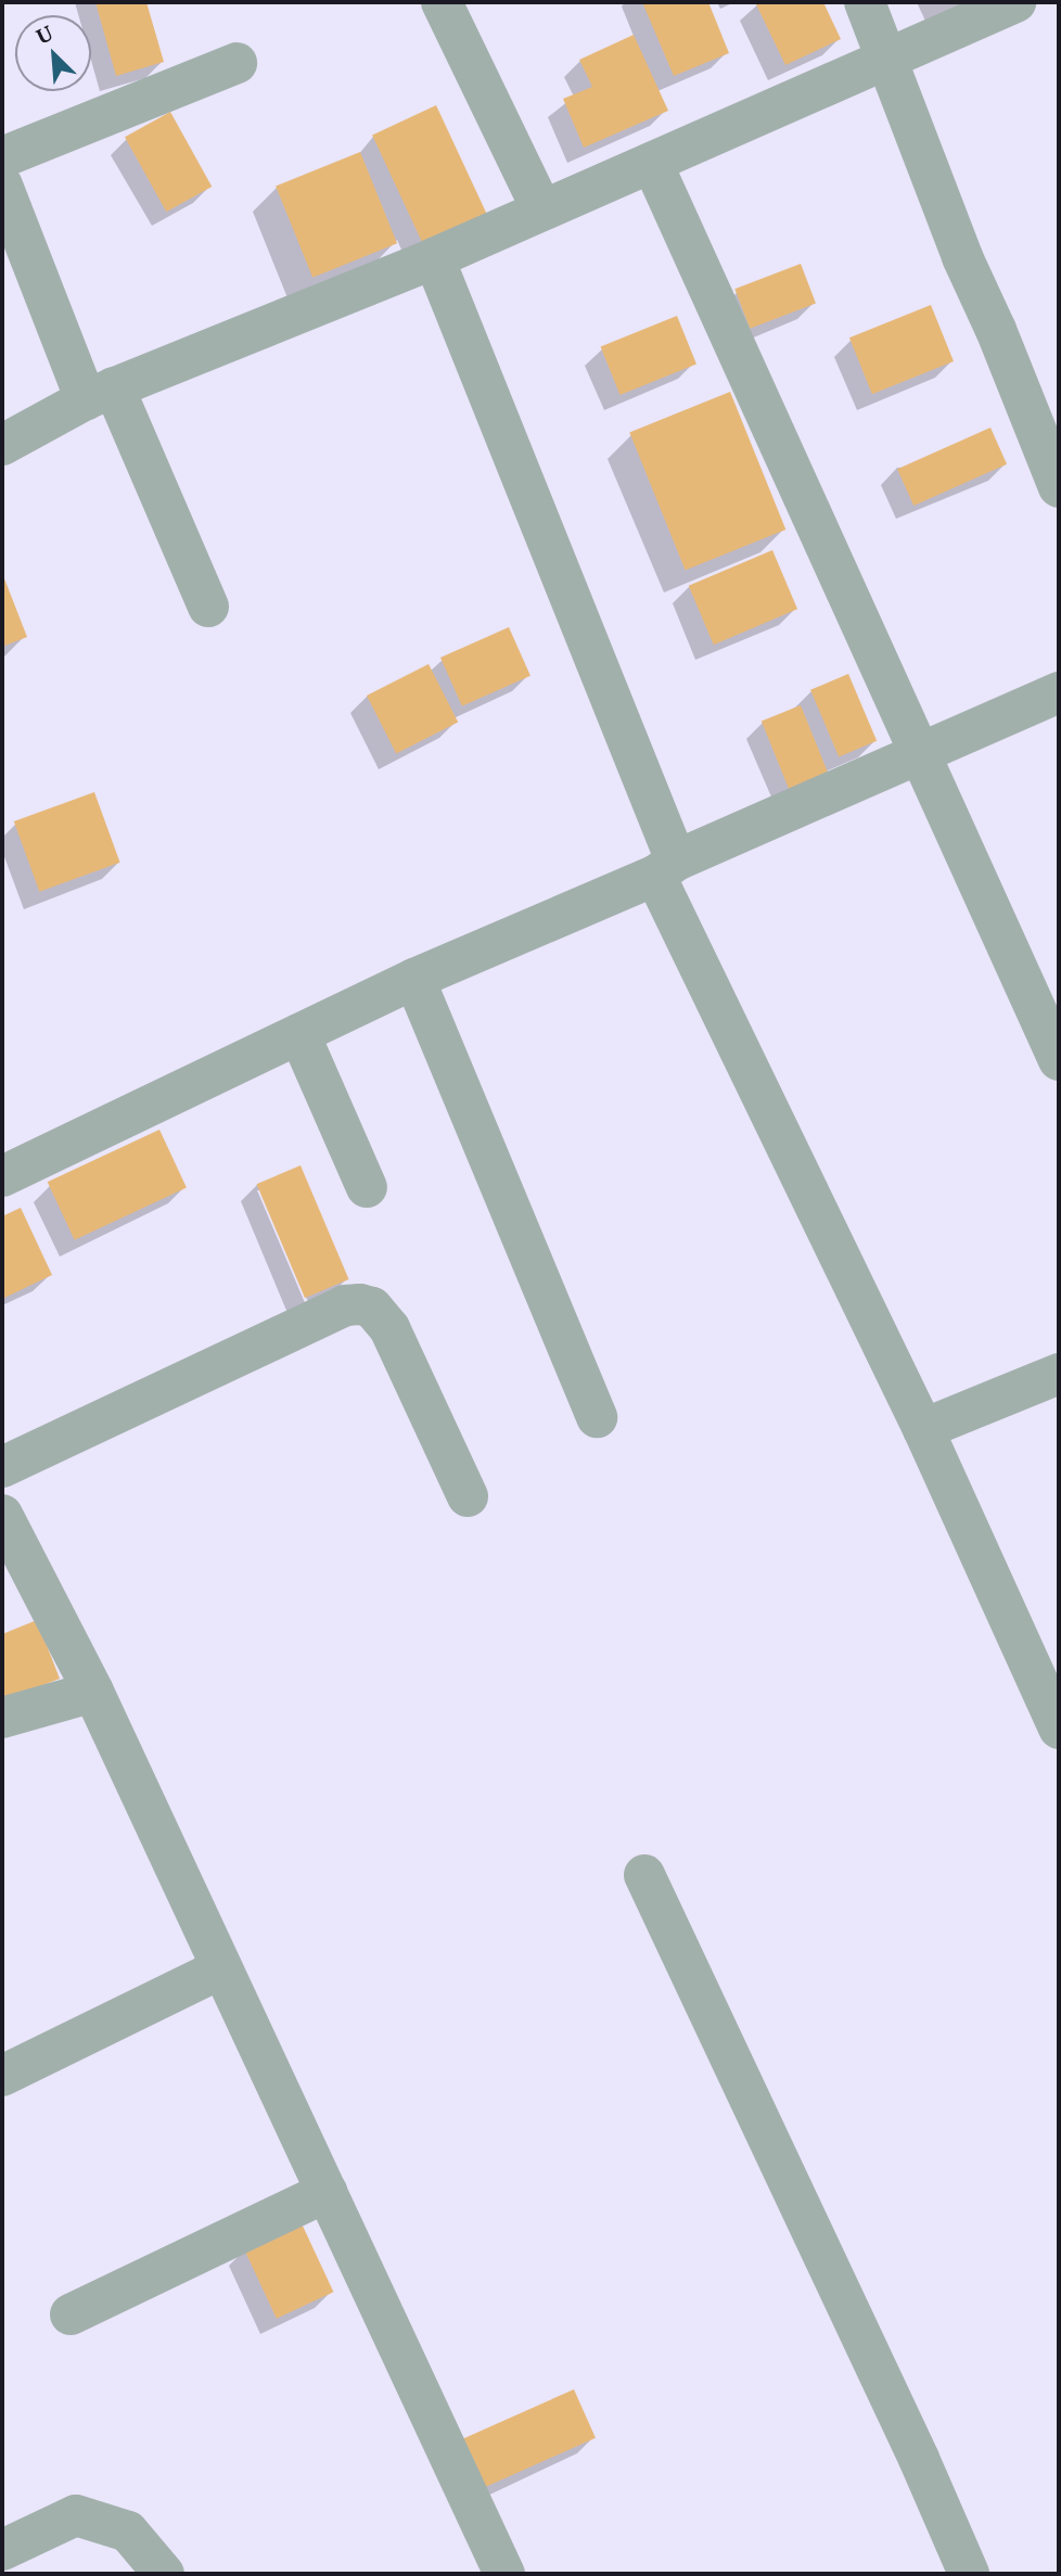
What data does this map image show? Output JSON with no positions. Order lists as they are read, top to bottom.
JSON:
{
  "north": "top left"
}
